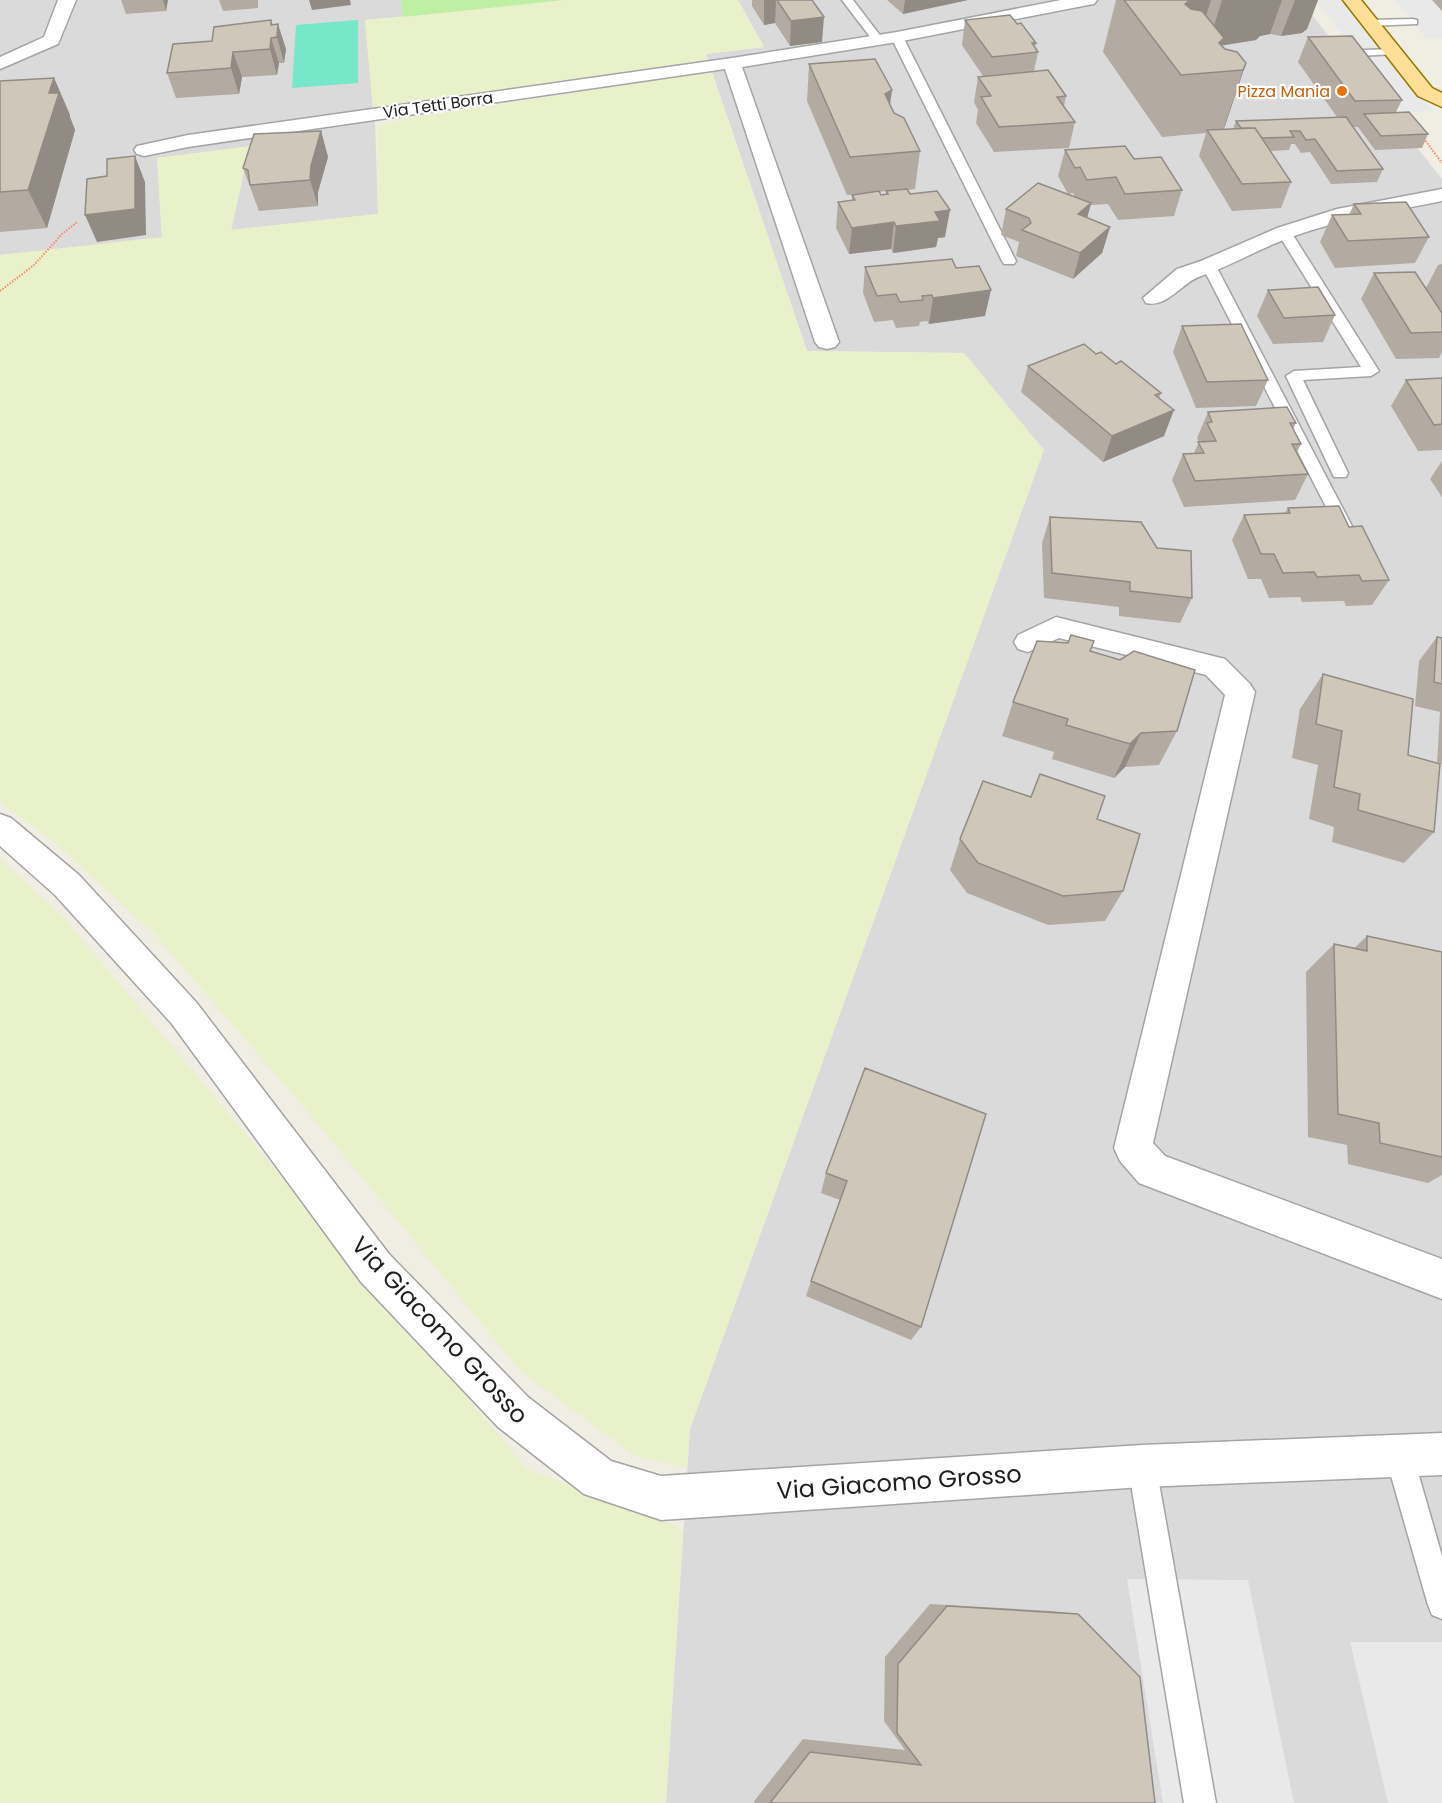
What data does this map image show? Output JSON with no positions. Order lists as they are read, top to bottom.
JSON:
{
  "streets": {
    "street": ["Via Tetti Borra", "Via Giacomo Grosso"]
  },
  "places": ["Pizza Mania"]
}
